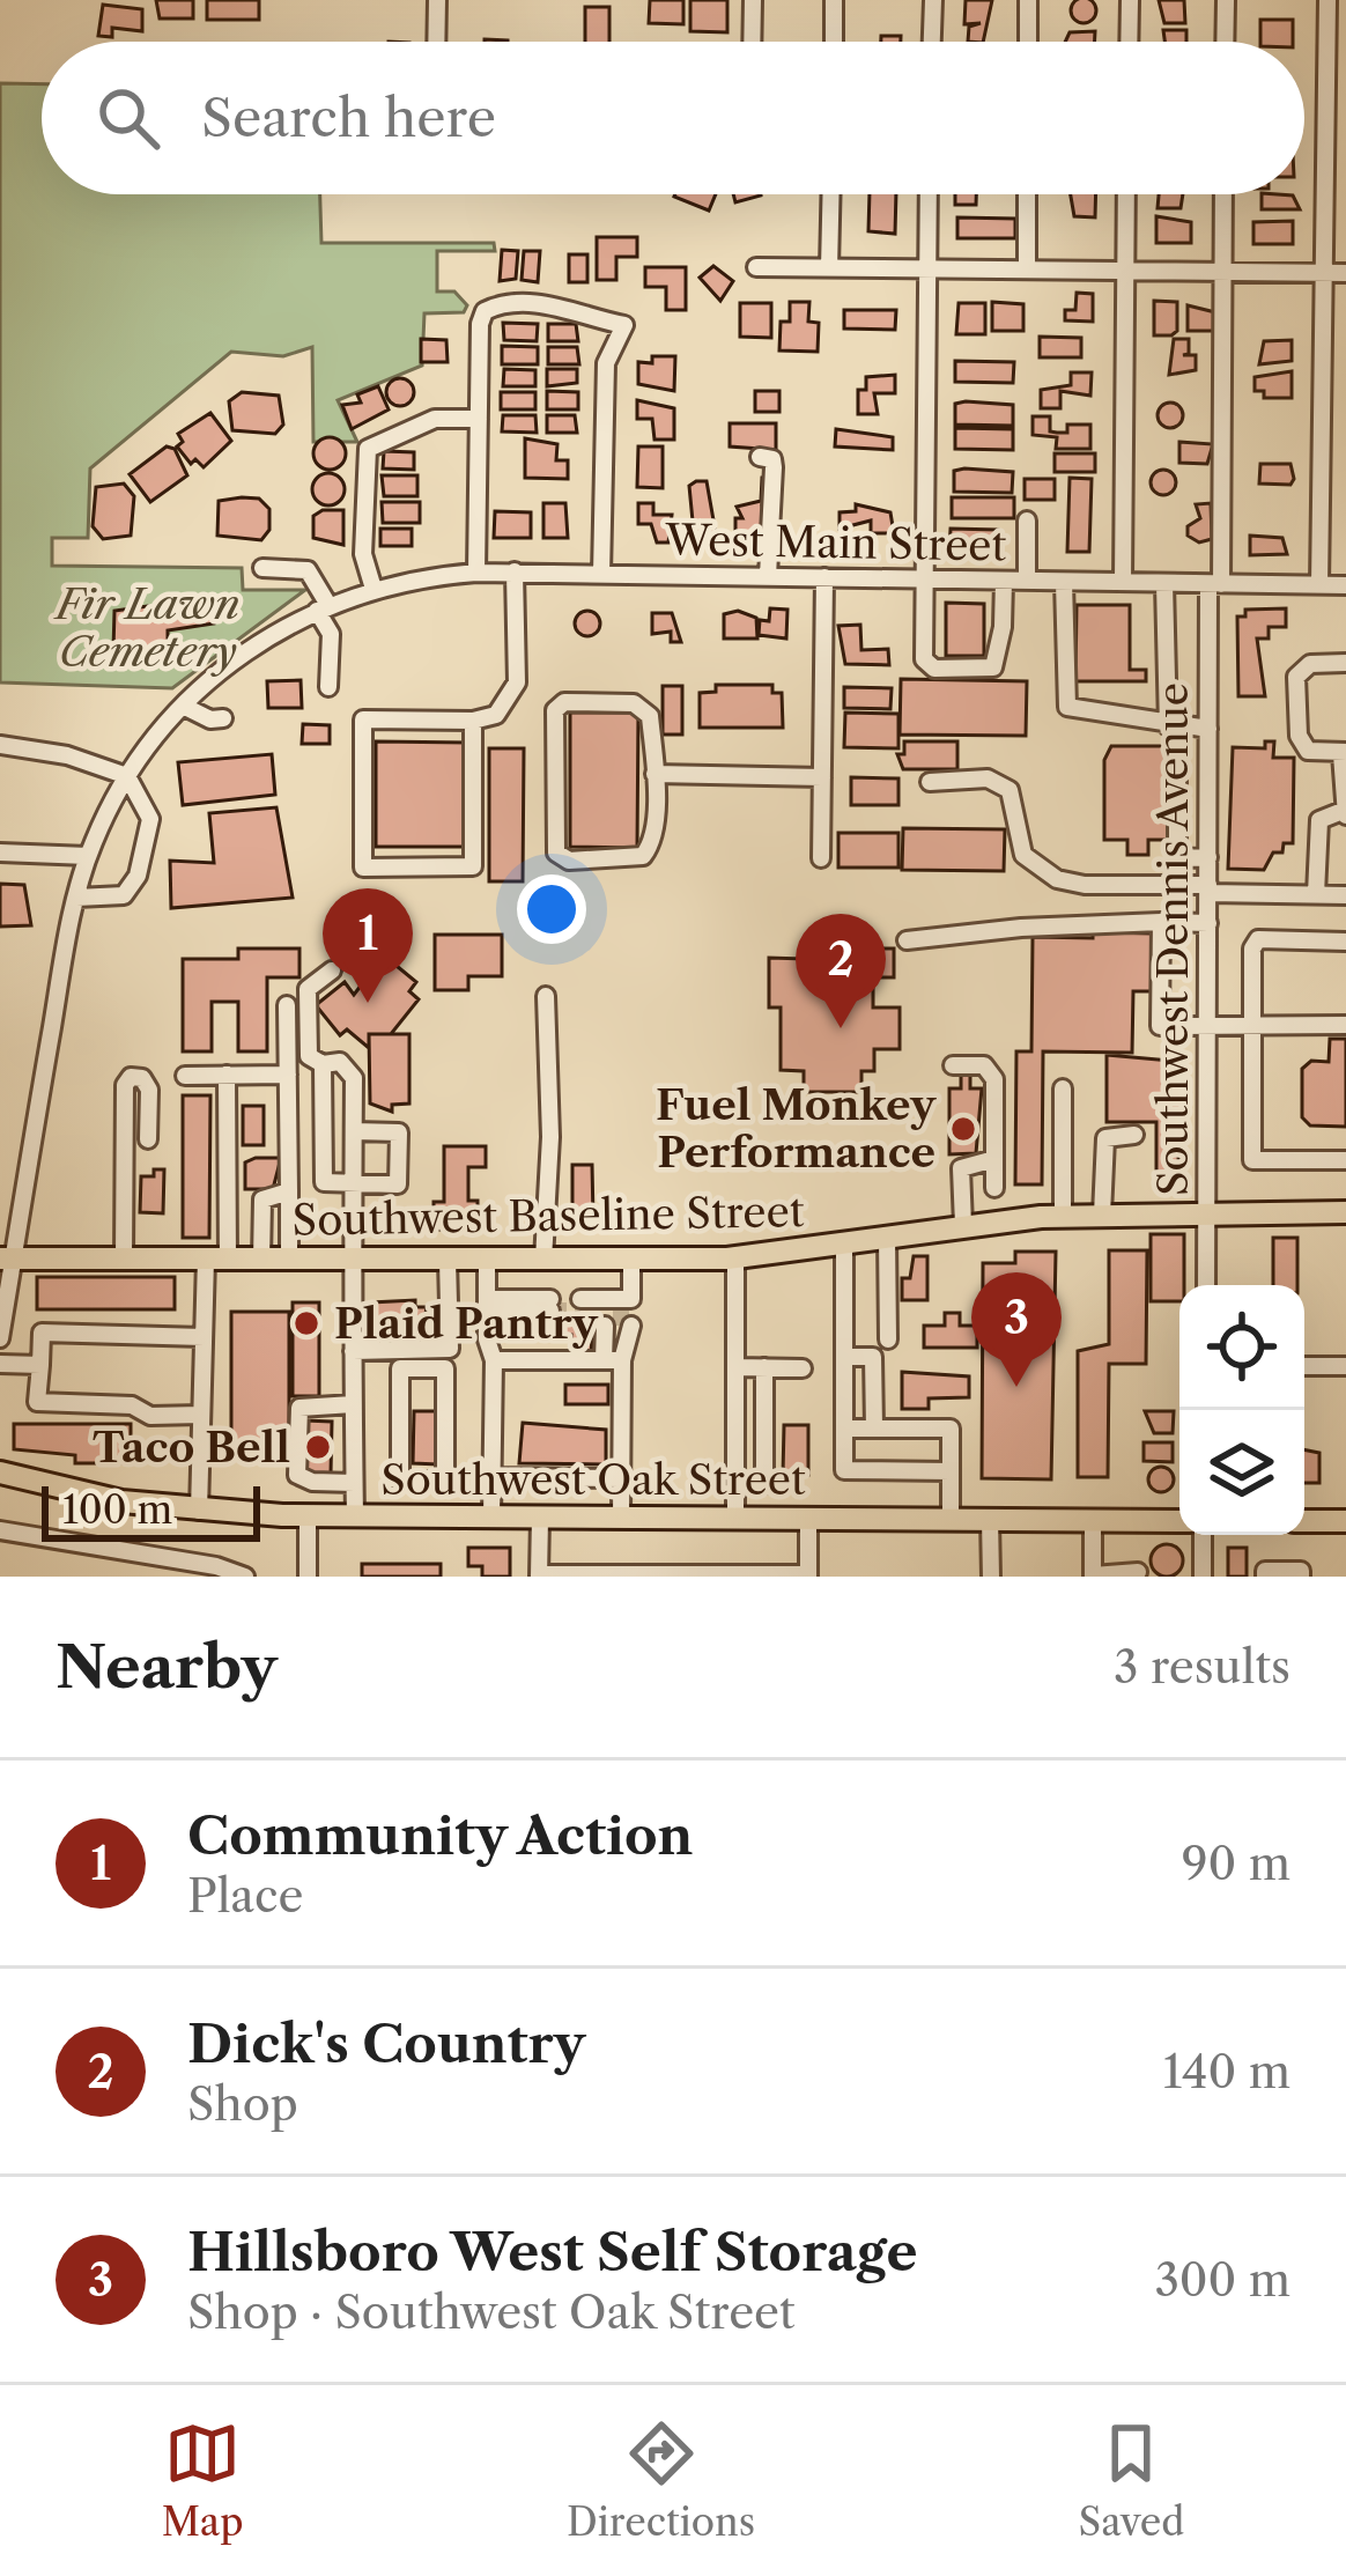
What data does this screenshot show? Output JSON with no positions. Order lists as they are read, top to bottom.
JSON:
{
  "streets": {
    "highway": ["Southwest Baseline Street", "Southwest Oak Street"],
    "street": ["West Main Street", "Southwest Dennis Avenue"]
  },
  "crossings": [
    ["West Main Street", "Southwest Dennis Avenue"],
    ["West Main Street", "Southwest Baseline Street"],
    ["Southwest Dennis Avenue", "Southwest Baseline Street"]
  ],
  "parks": ["Fir Lawn Cemetery"],
  "places": ["Fuel Monkey Performance", "Plaid Pantry", "Taco Bell"],
  "scale_bar": "100 m",
  "page": {
    "search": "Search here",
    "pins": ["1", "2", "3"],
    "scale": "100 m",
    "heading": ["Nearby", "3 results"],
    "list": [
      {
        "mark": "1",
        "name": "Community Action",
        "note": "Place",
        "value": "90 m"
      },
      {
        "mark": "2",
        "name": "Dick's Country",
        "note": "Shop",
        "value": "140 m"
      },
      {
        "mark": "3",
        "name": "Hillsboro West Self Storage",
        "note": "Shop · Southwest Oak Street",
        "value": "300 m"
      }
    ],
    "nav": ["Map", "Directions", "Saved"]
  }
}
